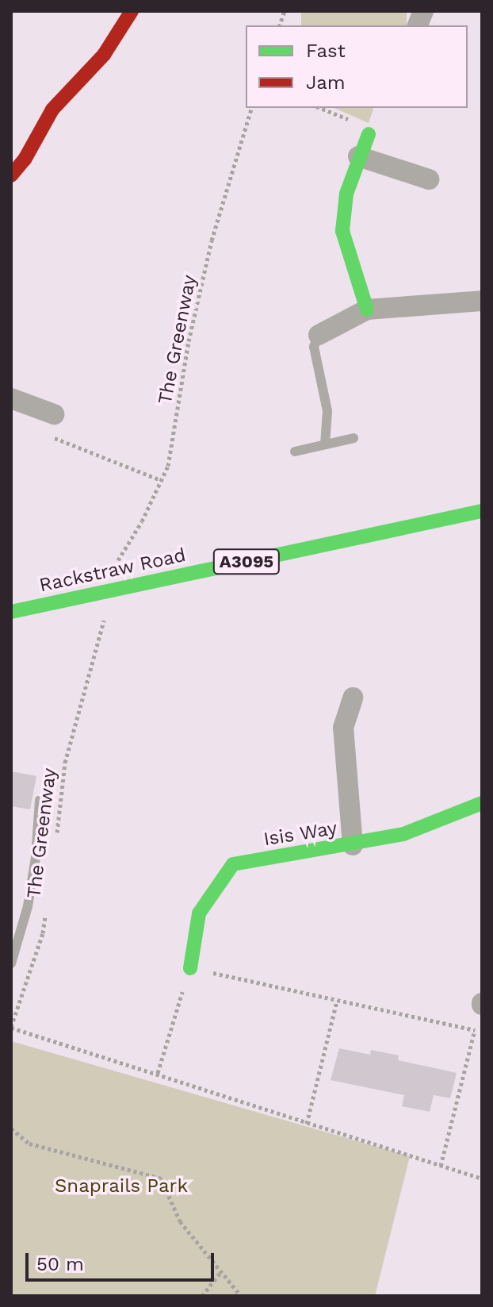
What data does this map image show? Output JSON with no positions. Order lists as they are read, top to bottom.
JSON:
{
  "streets": {
    "street": ["A3095", "Rackstraw Road", "Isis Way"],
    "path": ["The Greenway"]
  },
  "parks": ["Snaprails Park"],
  "legend": ["Fast", "Jam"],
  "scale_bar": "50 m"
}
